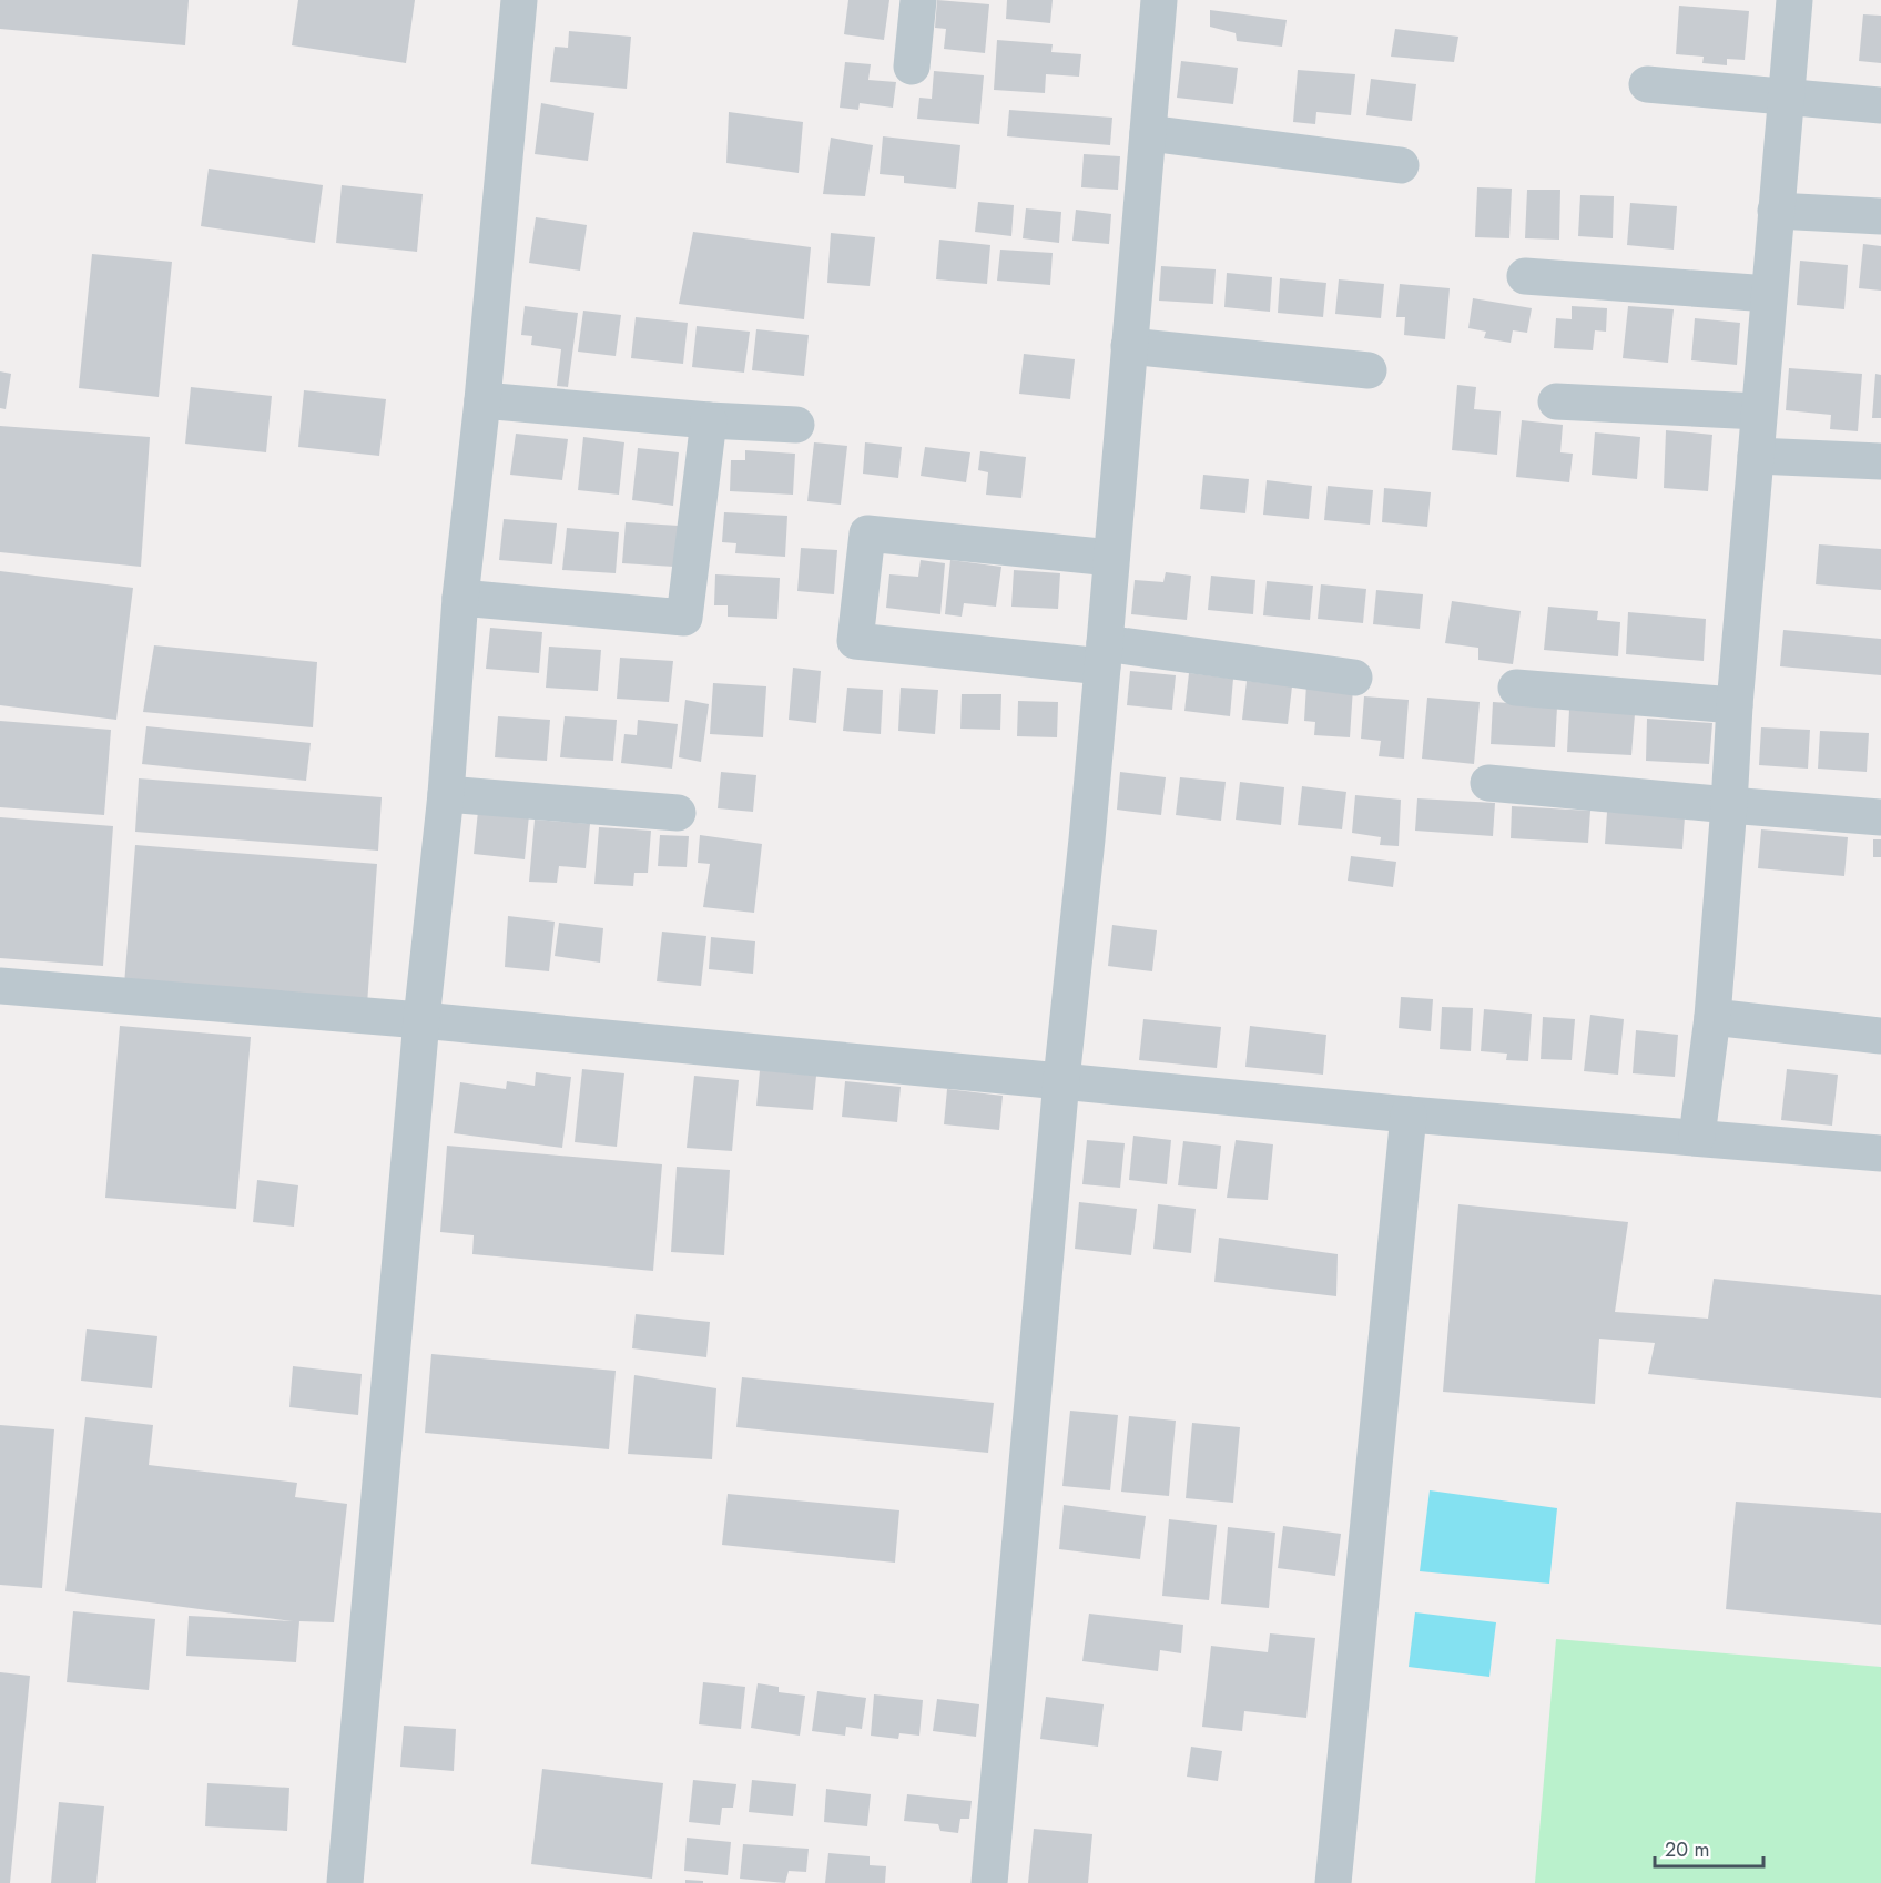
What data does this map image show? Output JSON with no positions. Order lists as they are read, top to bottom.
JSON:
{
  "scale_bar": "20 m"
}
